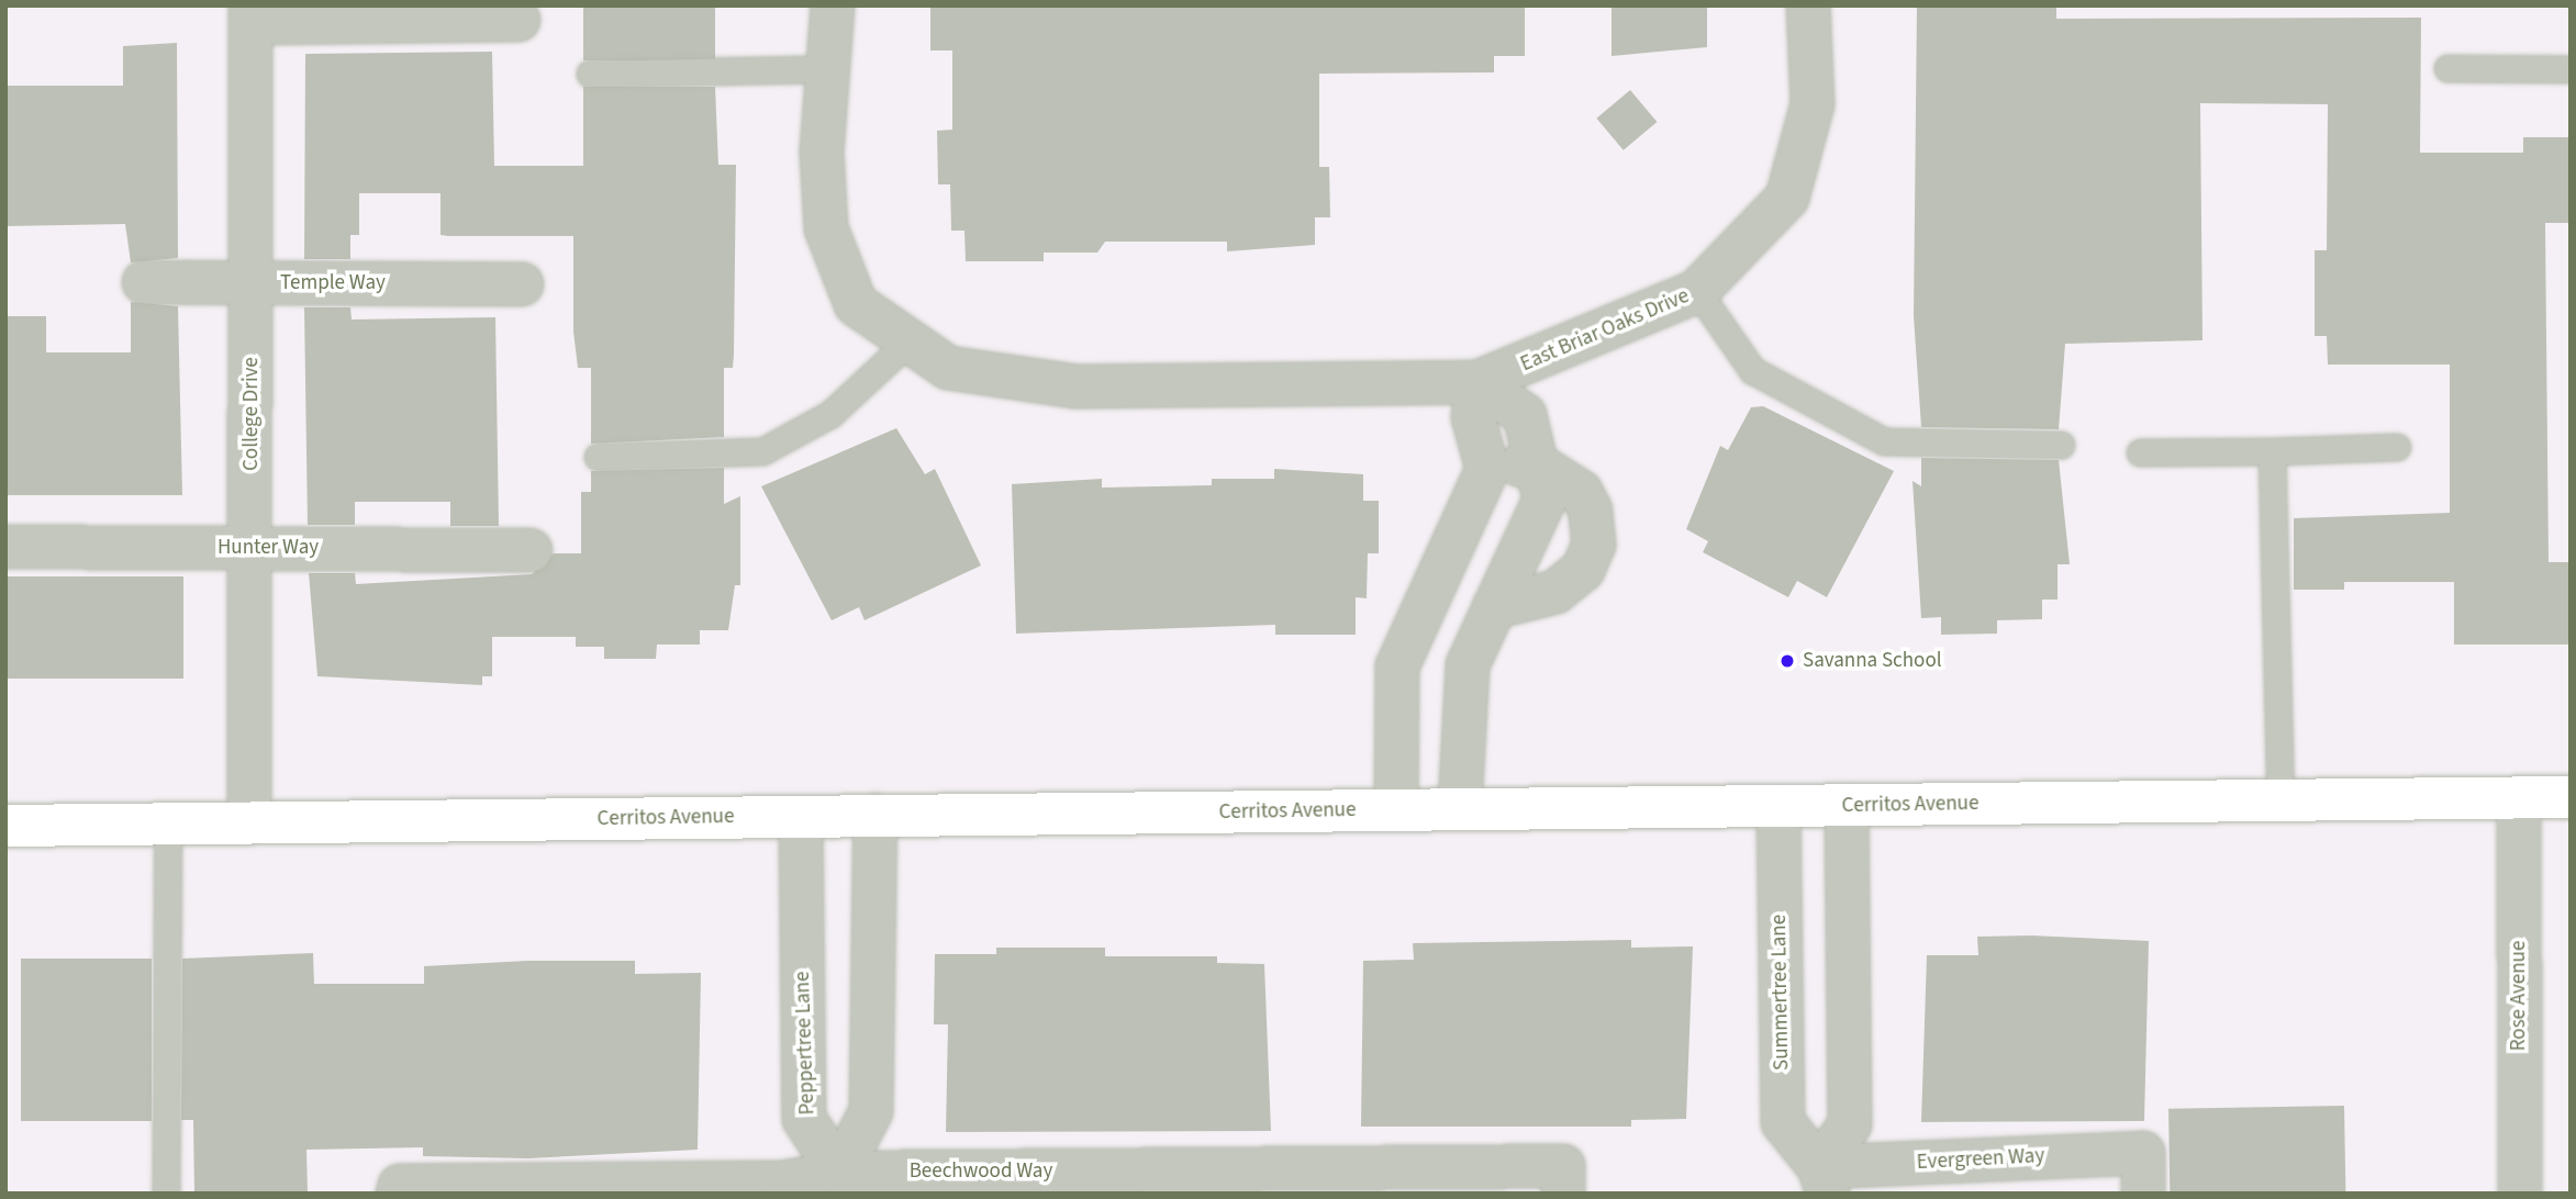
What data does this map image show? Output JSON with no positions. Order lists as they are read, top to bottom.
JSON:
{
  "streets": {
    "main road": ["Cerritos Avenue"],
    "street": [
      "Temple Way",
      "East Briar Oaks Drive",
      "College Drive",
      "Hunter Way",
      "Summertree Lane",
      "Rose Avenue",
      "Peppertree Lane",
      "Evergreen Way",
      "Beechwood Way"
    ]
  },
  "crossings": [
    ["Temple Way", "College Drive"],
    ["College Drive", "Hunter Way"],
    ["College Drive", "Cerritos Avenue"],
    ["Cerritos Avenue", "Summertree Lane"],
    ["Cerritos Avenue", "Rose Avenue"],
    ["Cerritos Avenue", "Peppertree Lane"],
    ["Summertree Lane", "Evergreen Way"],
    ["Peppertree Lane", "Beechwood Way"]
  ],
  "places": ["Savanna School"]
}
